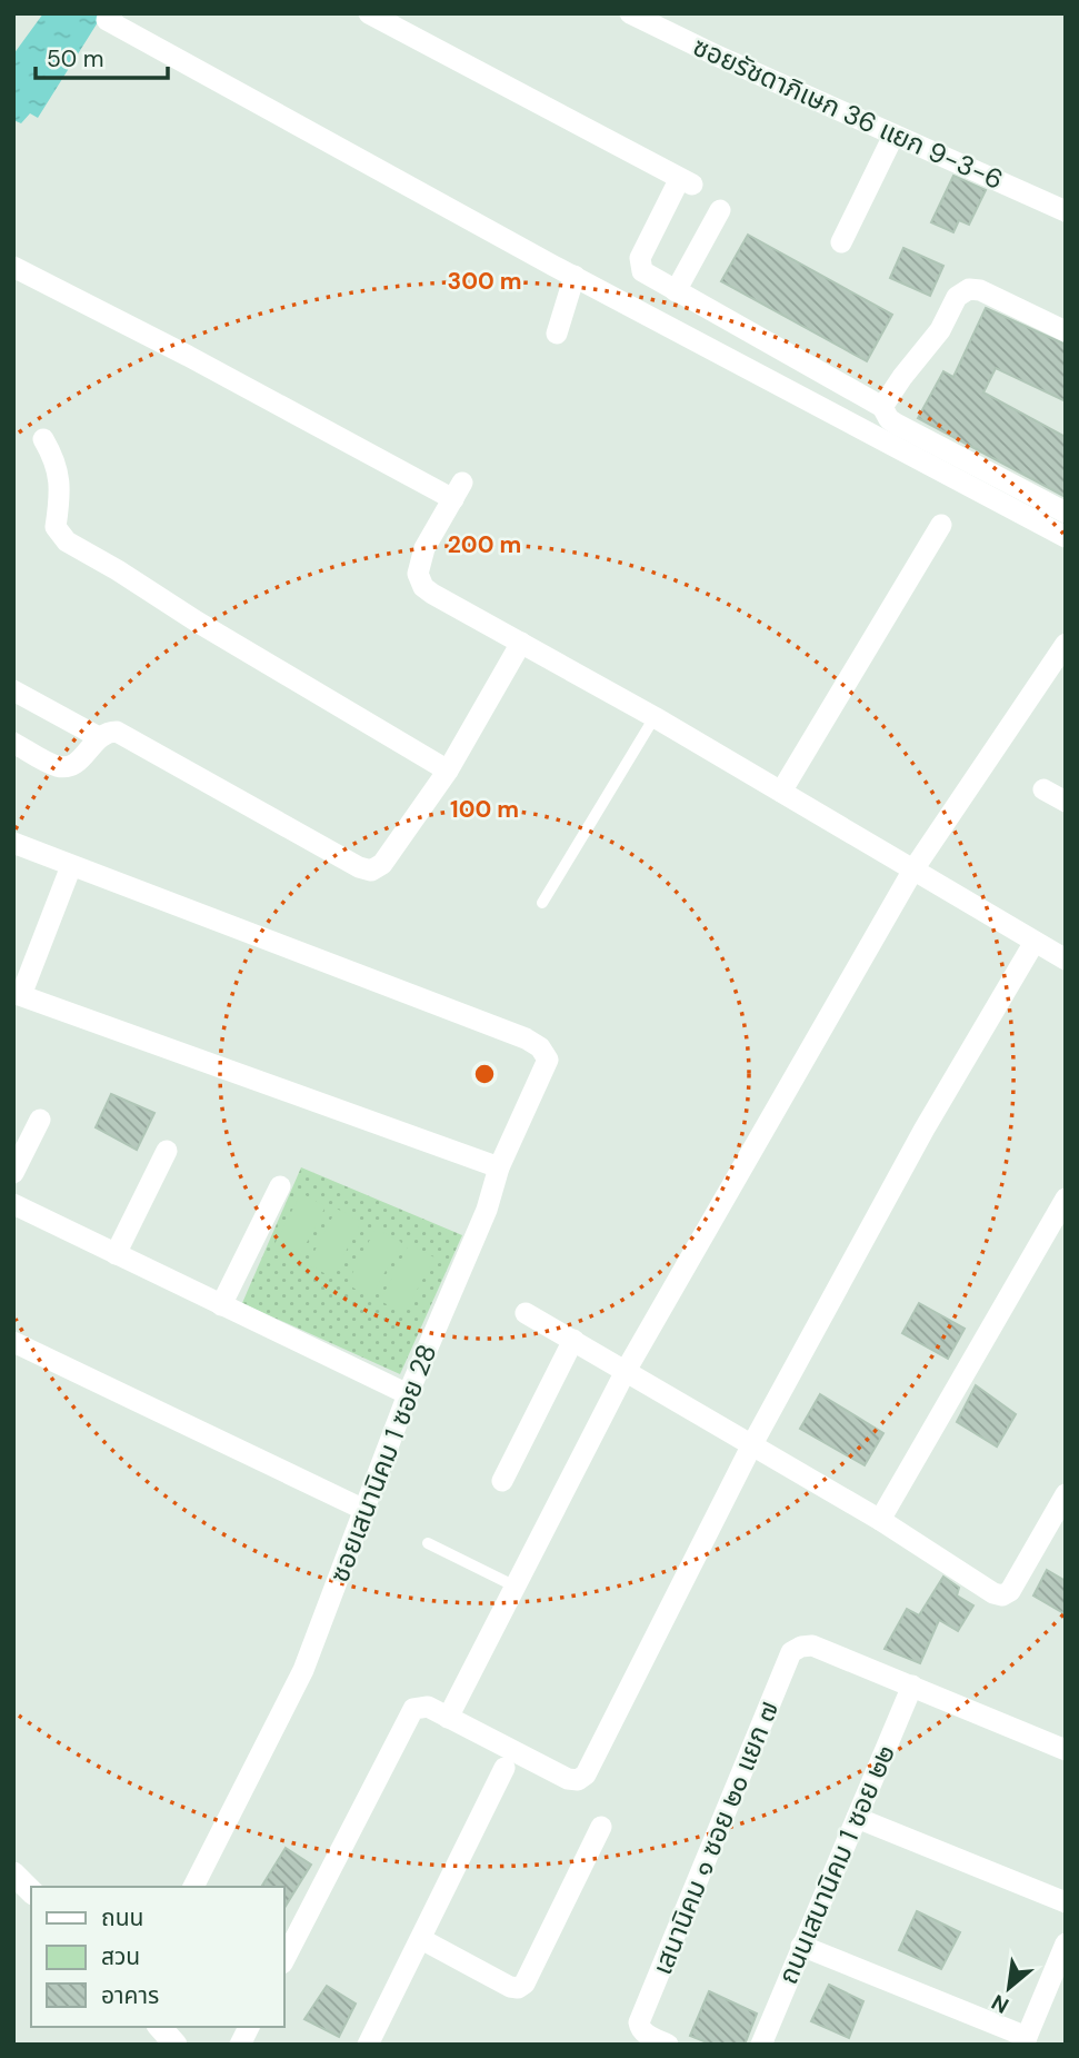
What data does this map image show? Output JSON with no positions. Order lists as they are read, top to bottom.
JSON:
{
  "streets": {
    "street": [
      "ซอยรัชดาภิเษก 36 แยก 9-3-6",
      "ซอยเสนานิคม 1 ซอย 28",
      "เสนานิคม ๑ ซอย ๒๐ แยก ๗",
      "ถนนเสนานิคม 1 ซอย ๒๒"
    ]
  },
  "crossings": [
    ["เสนานิคม ๑ ซอย ๒๐ แยก ๗", "ถนนเสนานิคม 1 ซอย ๒๒"]
  ],
  "legend": ["ถนน", "สวน", "อาคาร"],
  "scale_bar": "50 m",
  "north": "bottom left",
  "rings": ["300 m", "200 m", "100 m"]
}
